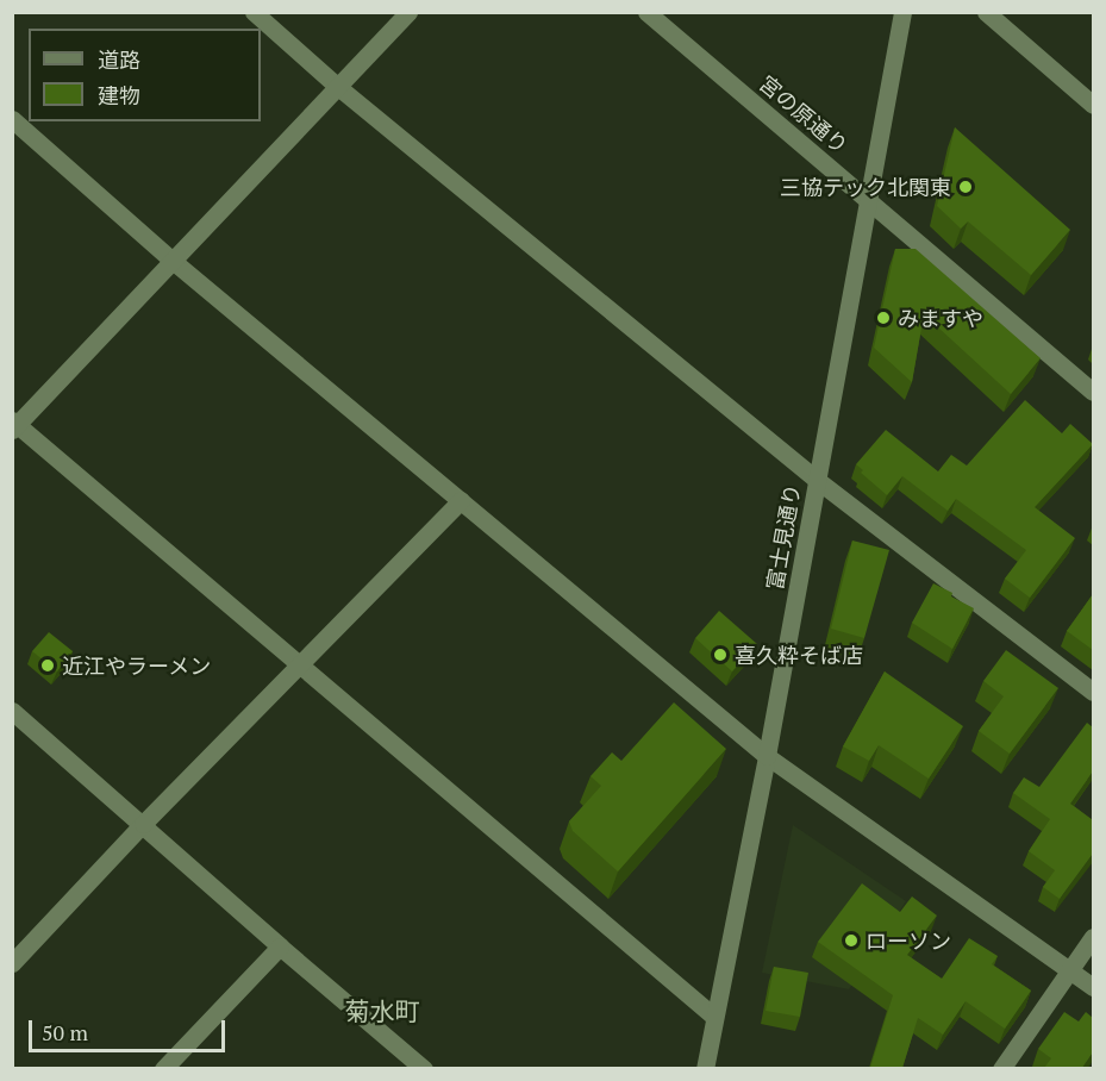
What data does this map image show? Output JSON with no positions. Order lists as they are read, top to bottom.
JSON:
{
  "streets": {
    "street": ["宮の原通り", "富士見通り"]
  },
  "crossings": [
    ["宮の原通り", "富士見通り"]
  ],
  "districts": ["菊水町"],
  "places": [
    "三協テック北関東",
    "みますや",
    "喜久粋そば店",
    "近江やラーメン",
    "ローソン"
  ],
  "legend": ["道路", "建物"],
  "scale_bar": "50 m"
}
